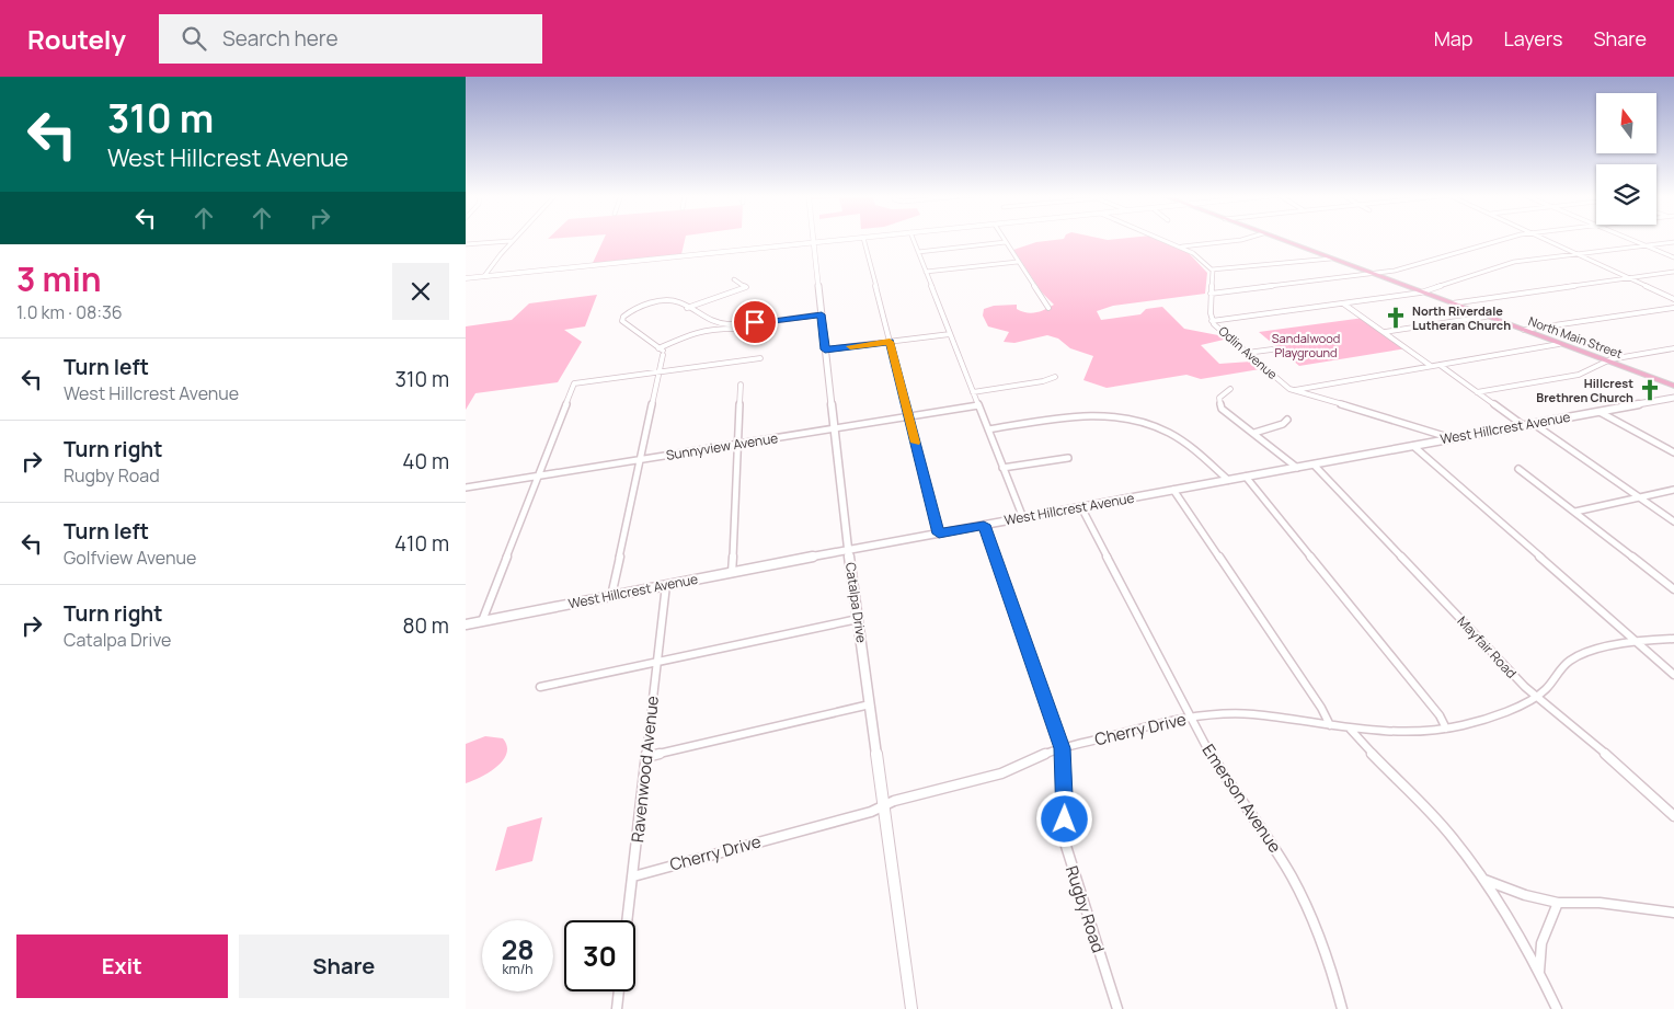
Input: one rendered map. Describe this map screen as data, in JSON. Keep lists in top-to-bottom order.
{
  "streets": {
    "main road": ["North Main Street"],
    "street": [
      "Odlin Avenue",
      "West Hillcrest Avenue",
      "Sunnyview Avenue",
      "Catalpa Drive",
      "Mayfair Road",
      "Cherry Drive",
      "Ravenwood Avenue",
      "Emerson Avenue",
      "Rugby Road"
    ]
  },
  "crossings": [
    ["Odlin Avenue", "West Hillcrest Avenue"],
    ["West Hillcrest Avenue", "Catalpa Drive"],
    ["West Hillcrest Avenue", "Mayfair Road"],
    ["West Hillcrest Avenue", "Ravenwood Avenue"],
    ["West Hillcrest Avenue", "Emerson Avenue"],
    ["West Hillcrest Avenue", "Rugby Road"],
    ["Sunnyview Avenue", "Catalpa Drive"],
    ["Catalpa Drive", "Cherry Drive"],
    ["Mayfair Road", "Cherry Drive"],
    ["Cherry Drive", "Ravenwood Avenue"],
    ["Cherry Drive", "Emerson Avenue"],
    ["Cherry Drive", "Rugby Road"]
  ],
  "parks": ["Sandalwood Playground"],
  "places": {
    "church": ["North Riverdale Lutheran Church", "Hillcrest Brethren Church"]
  },
  "north": "top",
  "page": {
    "header": "Routely",
    "search": "Search here",
    "nav": ["Map", "Layers", "Share"],
    "turn": ["310 m", "West Hillcrest Avenue"],
    "heading": ["3 min", "1.0 km · 08:36"],
    "list": [
      {
        "name": "Turn left",
        "note": "West Hillcrest Avenue",
        "value": "310 m"
      },
      {
        "name": "Turn right",
        "note": "Rugby Road",
        "value": "40 m"
      },
      {
        "name": "Turn left",
        "note": "Golfview Avenue",
        "value": "410 m"
      },
      {
        "name": "Turn right",
        "note": "Catalpa Drive",
        "value": "80 m"
      }
    ],
    "speed": "28 km/h",
    "limit": "30",
    "buttons": ["Exit", "Share"]
  }
}
